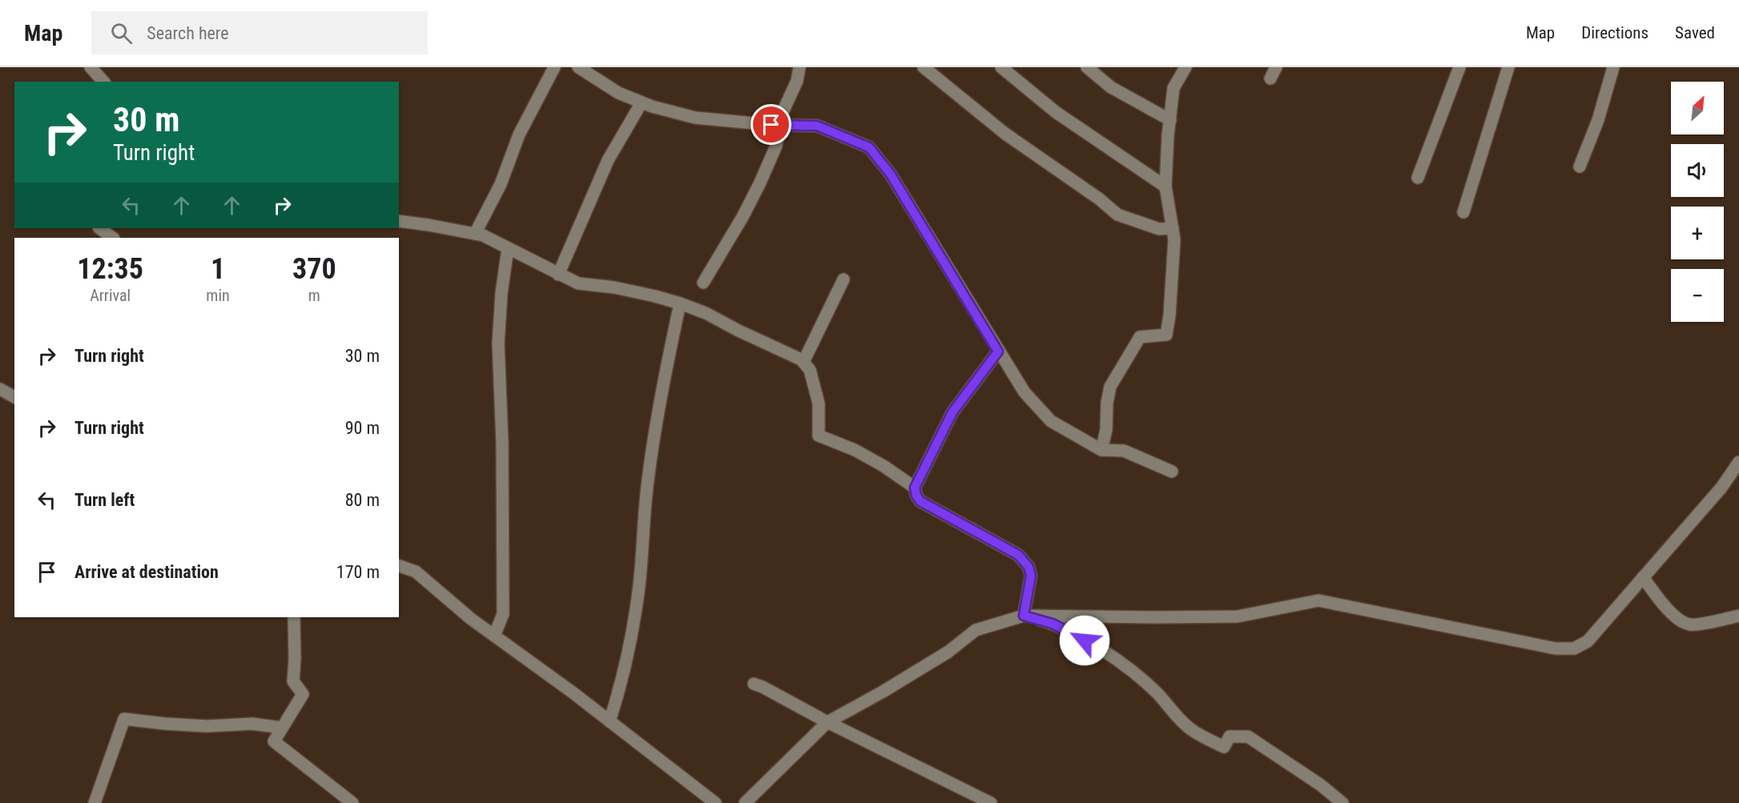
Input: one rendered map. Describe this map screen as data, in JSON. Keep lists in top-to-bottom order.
{
  "north": "top right",
  "page": {
    "header": "Map",
    "search": "Search here",
    "nav": ["Map", "Directions", "Saved"],
    "map_buttons": ["+", "−"],
    "turn": ["30 m", "Turn right"],
    "eta": [
      "12:35",
      "Arrival",
      "1",
      "min",
      "370",
      "m"
    ],
    "list": [
      {
        "name": "Turn right",
        "value": "30 m"
      },
      {
        "name": "Turn right",
        "value": "90 m"
      },
      {
        "name": "Turn left",
        "value": "80 m"
      },
      {
        "name": "Arrive at destination",
        "value": "170 m"
      }
    ]
  }
}
